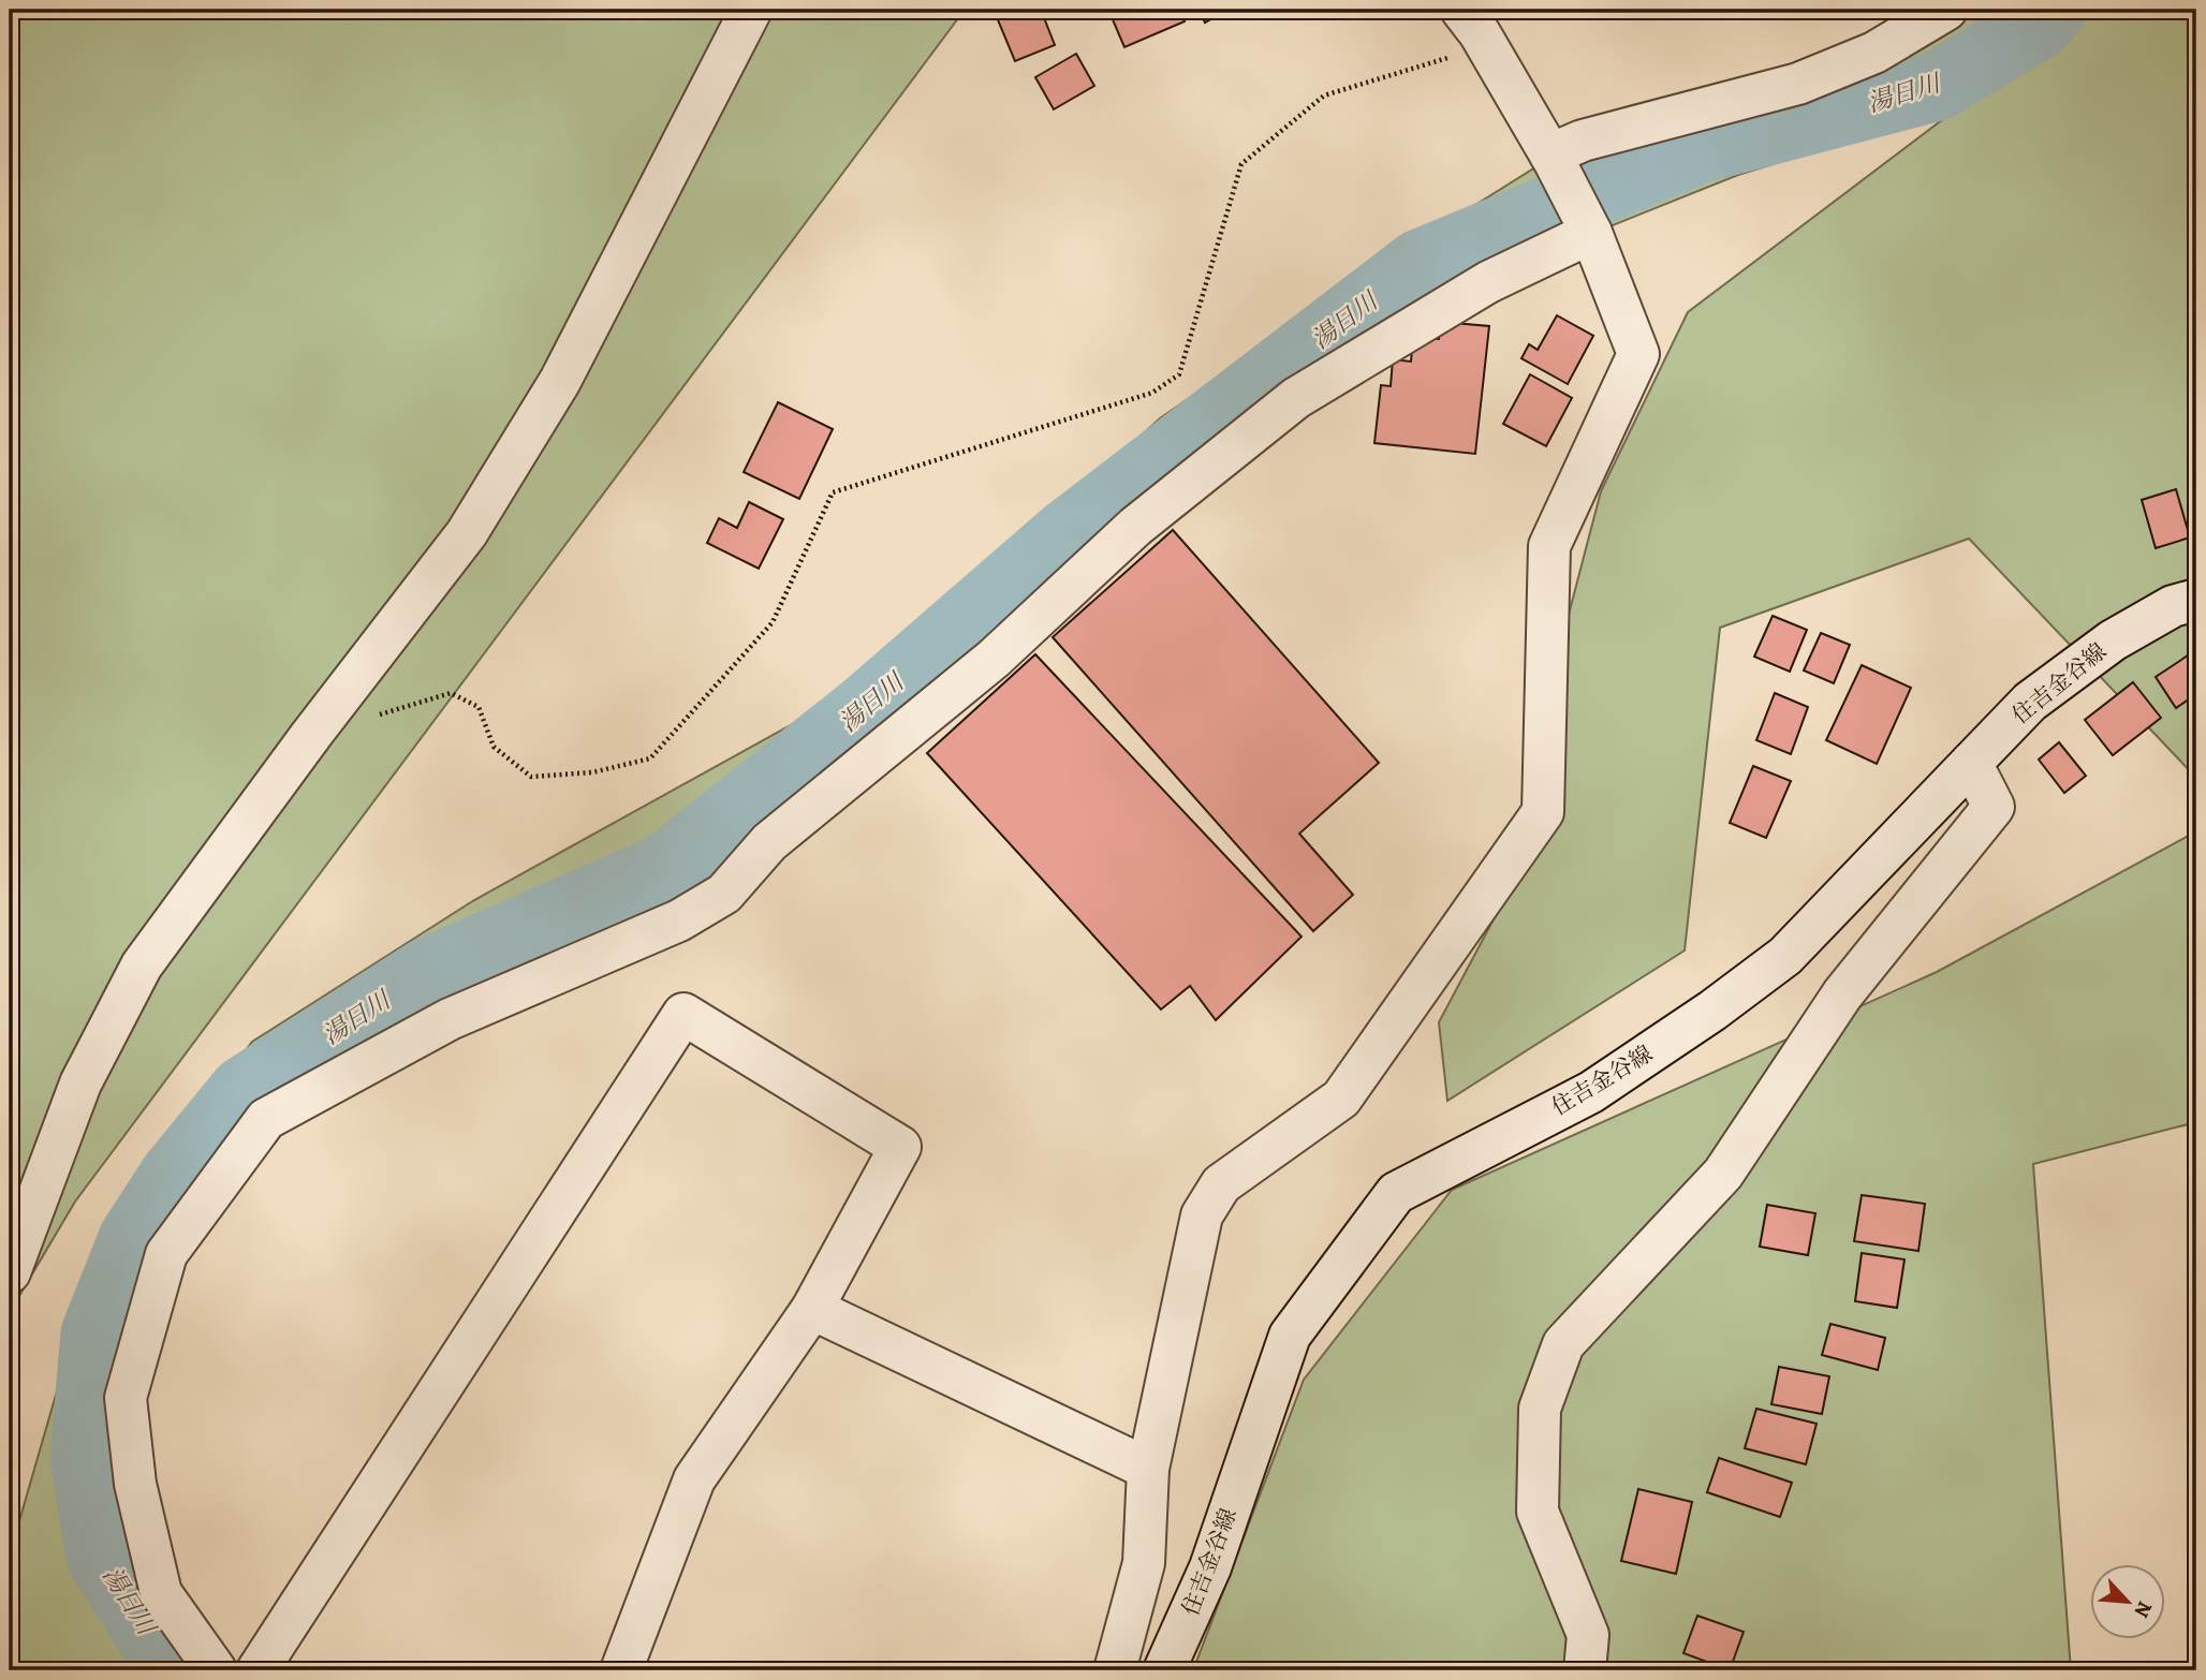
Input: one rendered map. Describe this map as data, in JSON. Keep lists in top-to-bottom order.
{
  "streets": {
    "street": ["住吉金谷線"]
  },
  "water": ["湯日川"],
  "north": "bottom right"
}
